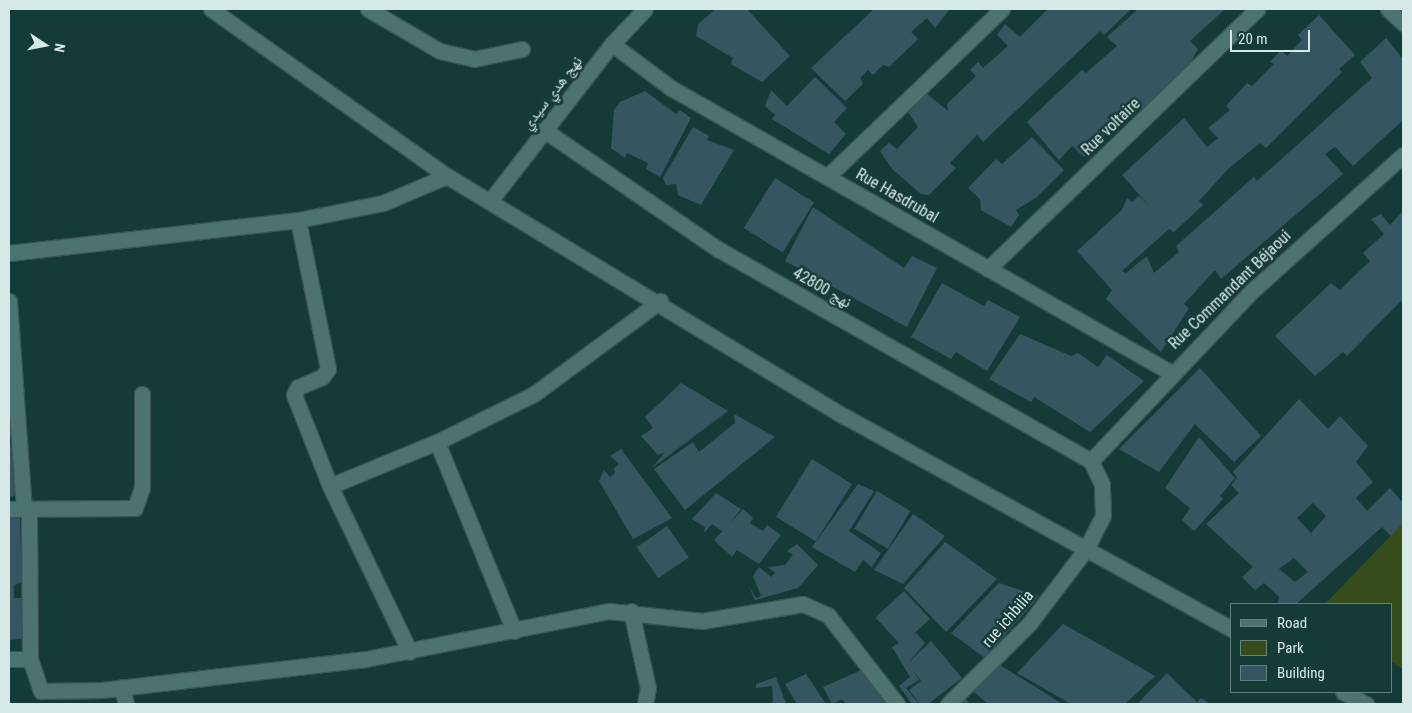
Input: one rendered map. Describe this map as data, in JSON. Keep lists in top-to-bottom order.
{
  "streets": {
    "street": [
      "نهج هدي سيدي",
      "Rue voltaire",
      "Rue Hasdrubal",
      "نهج 42800",
      "Rue Commandant Béjaoui",
      "rue ichbilia"
    ]
  },
  "crossings": [
    ["نهج هدي سيدي", "Rue Hasdrubal"],
    ["نهج هدي سيدي", "نهج 42800"],
    ["Rue voltaire", "Rue Hasdrubal"],
    ["Rue Hasdrubal", "Rue Commandant Béjaoui"],
    ["نهج 42800", "Rue Commandant Béjaoui"],
    ["نهج 42800", "rue ichbilia"],
    ["Rue Commandant Béjaoui", "rue ichbilia"]
  ],
  "legend": ["Road", "Park", "Building"],
  "scale_bar": "20 m",
  "north": "right"
}
